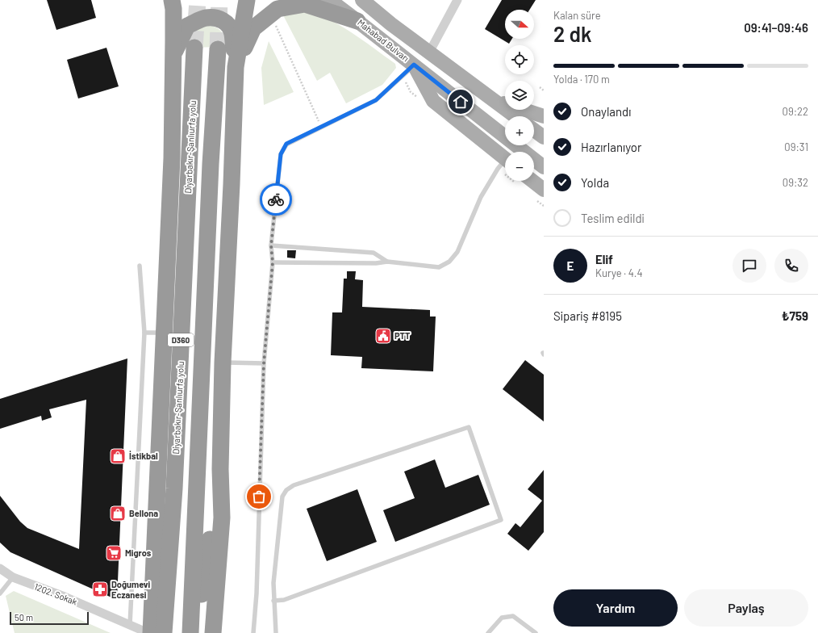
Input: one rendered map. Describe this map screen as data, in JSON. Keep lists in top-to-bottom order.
{
  "streets": {
    "highway": ["Diyarbakır-Şanlıurfa yolu", "D360"],
    "main road": ["Mahabad Bulvarı"],
    "street": ["1202. Sokak"]
  },
  "places": {
    "public building": ["PTT"],
    "shop": ["İstikbal", "Bellona"],
    "supermarket": ["Migros"],
    "pharmacy": ["Doğumevi Eczanesi"]
  },
  "scale_bar": "50 m",
  "north": "right",
  "page": {
    "heading": ["2 dk", "Kalan süre", "09:41–09:46"],
    "panel": [
      "Elif",
      "Kurye · 4.4",
      "Sipariş #8195",
      "₺759"
    ],
    "map_buttons": ["+", "−"],
    "bar": "Yolda · 170 m",
    "list": [
      ["Onaylandı", "09:22"],
      ["Hazırlanıyor", "09:31"],
      ["Yolda", "09:32"],
      "Teslim edildi"
    ],
    "round": "E",
    "buttons": ["Yardım", "Paylaş"],
    "scale": "50 m"
  }
}
